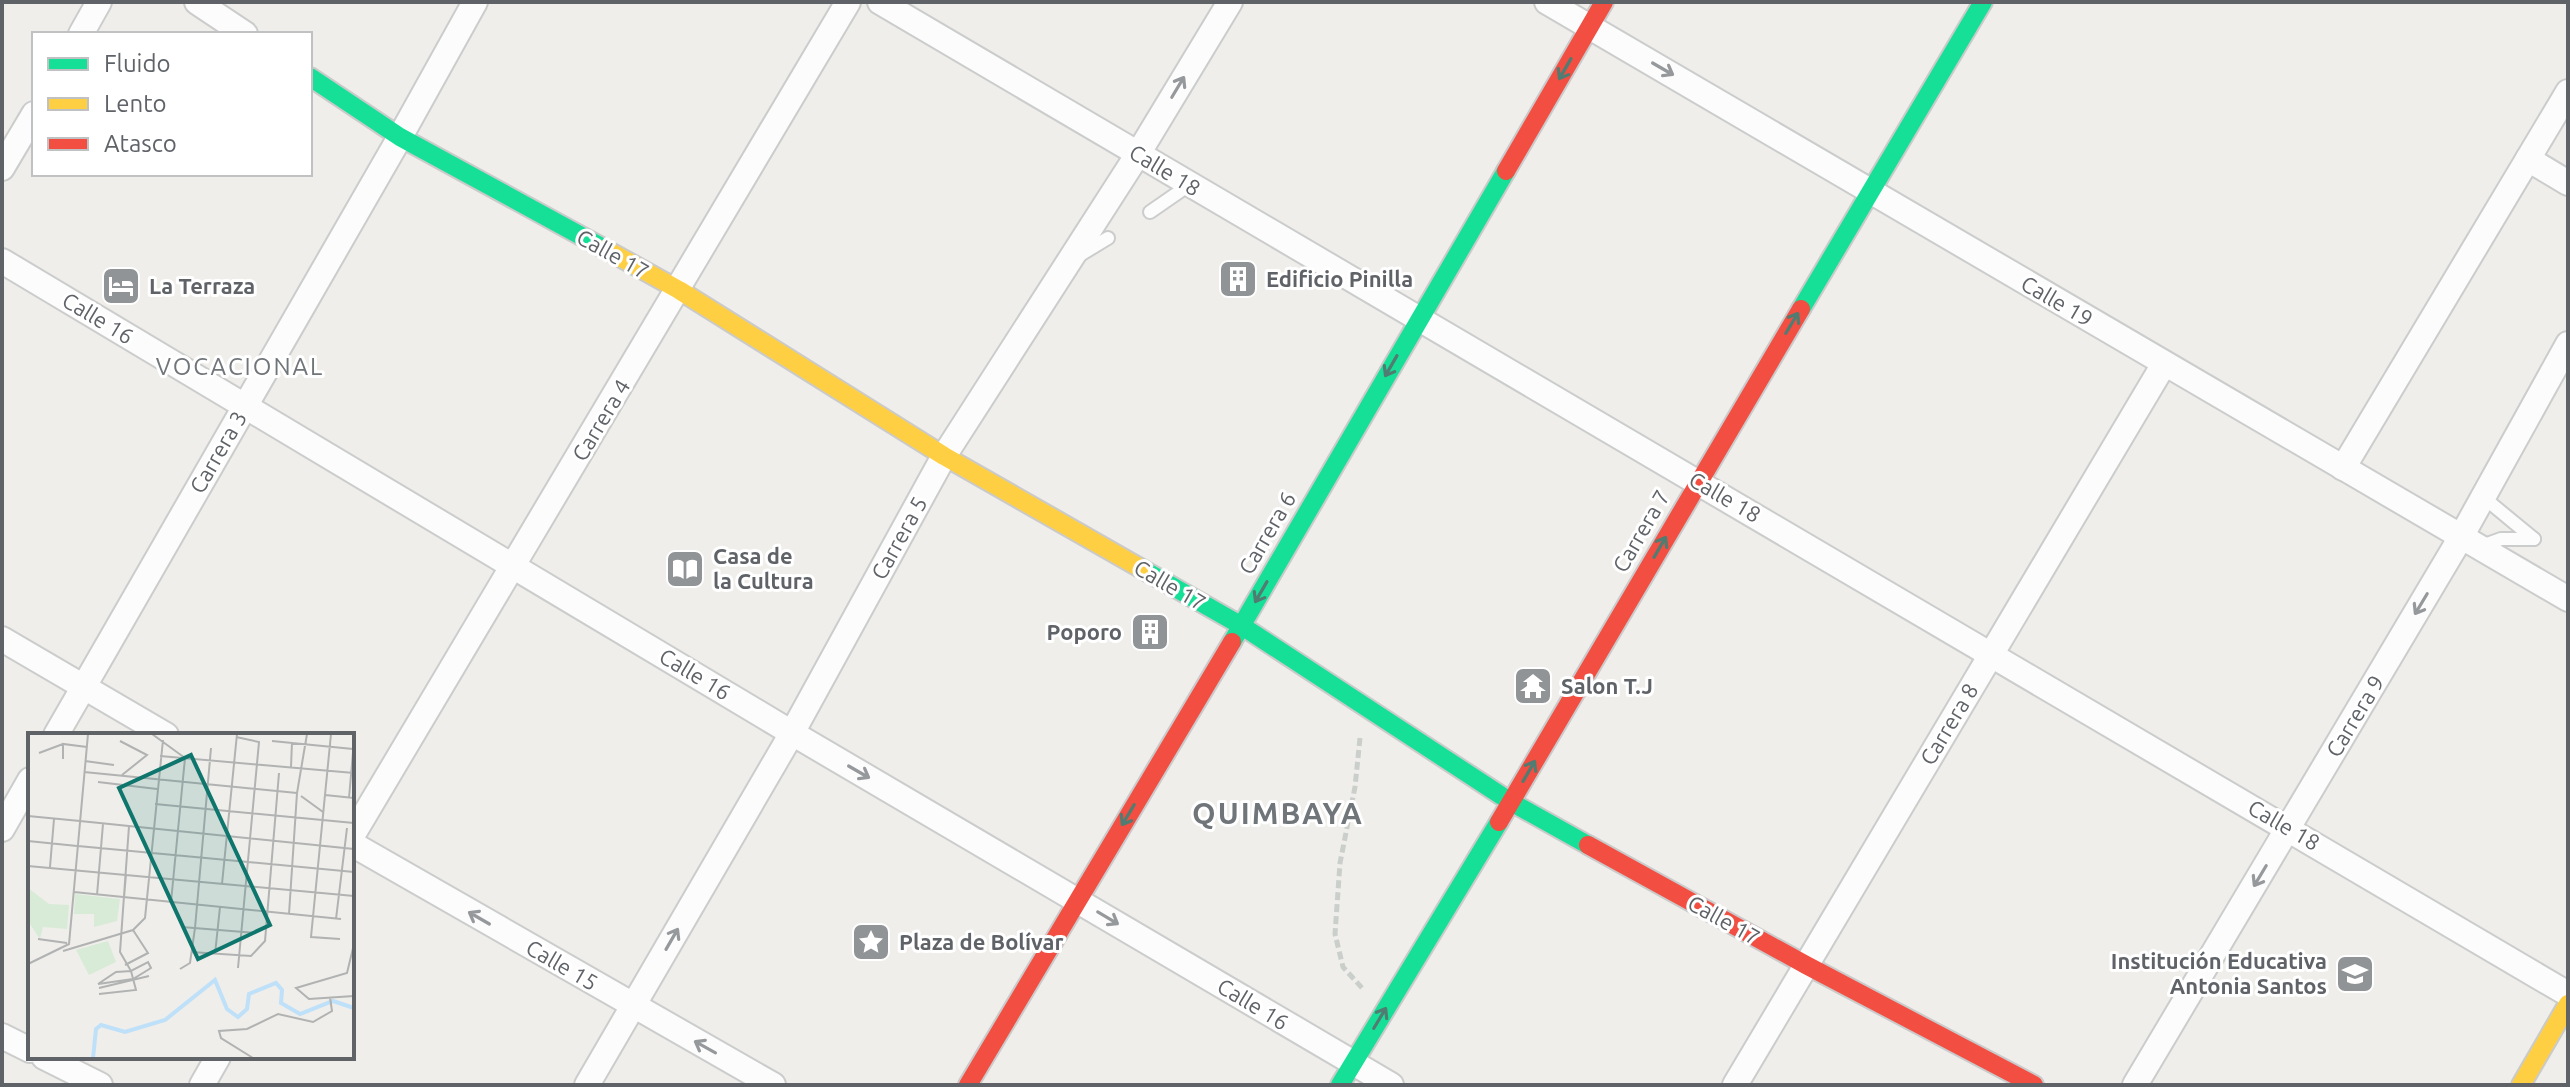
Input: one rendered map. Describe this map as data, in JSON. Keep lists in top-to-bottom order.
{
  "streets": {
    "main road": ["Calle 17", "Carrera 7", "Carrera 6"],
    "street": [
      "Calle 18",
      "Calle 19",
      "Calle 16",
      "Carrera 4",
      "Carrera 3",
      "Carrera 5",
      "Carrera 9",
      "Carrera 8",
      "Calle 15"
    ]
  },
  "crossings": [
    ["Calle 18", "Carrera 7"],
    ["Calle 18", "Carrera 6"],
    ["Calle 18", "Carrera 5"],
    ["Calle 18", "Carrera 9"],
    ["Calle 18", "Carrera 8"],
    ["Calle 17", "Carrera 4"],
    ["Calle 17", "Carrera 3"],
    ["Calle 17", "Carrera 7"],
    ["Calle 17", "Carrera 6"],
    ["Calle 17", "Carrera 5"],
    ["Calle 17", "Carrera 8"],
    ["Calle 19", "Carrera 7"],
    ["Calle 19", "Carrera 6"],
    ["Calle 19", "Carrera 9"],
    ["Calle 19", "Carrera 8"],
    ["Calle 16", "Carrera 4"],
    ["Calle 16", "Carrera 3"],
    ["Calle 16", "Carrera 7"],
    ["Calle 16", "Carrera 6"],
    ["Calle 16", "Carrera 5"],
    ["Carrera 5", "Calle 15"]
  ],
  "one_way": [
    "Calle 16",
    "Carrera 7",
    "Carrera 6",
    "Carrera 5",
    "Carrera 9",
    "Calle 15"
  ],
  "districts": ["VOCACIONAL", "QUIMBAYA"],
  "places": {
    "building": ["Edificio Pinilla", "Poporo"],
    "hotel": ["La Terraza"],
    "library": ["Casa de la Cultura"],
    "temple": ["Salon T.J"],
    "place": ["Plaza de Bolívar"],
    "school or university": ["Institución Educativa Antonia Santos"]
  },
  "legend": ["Fluido", "Lento", "Atasco"]
}
